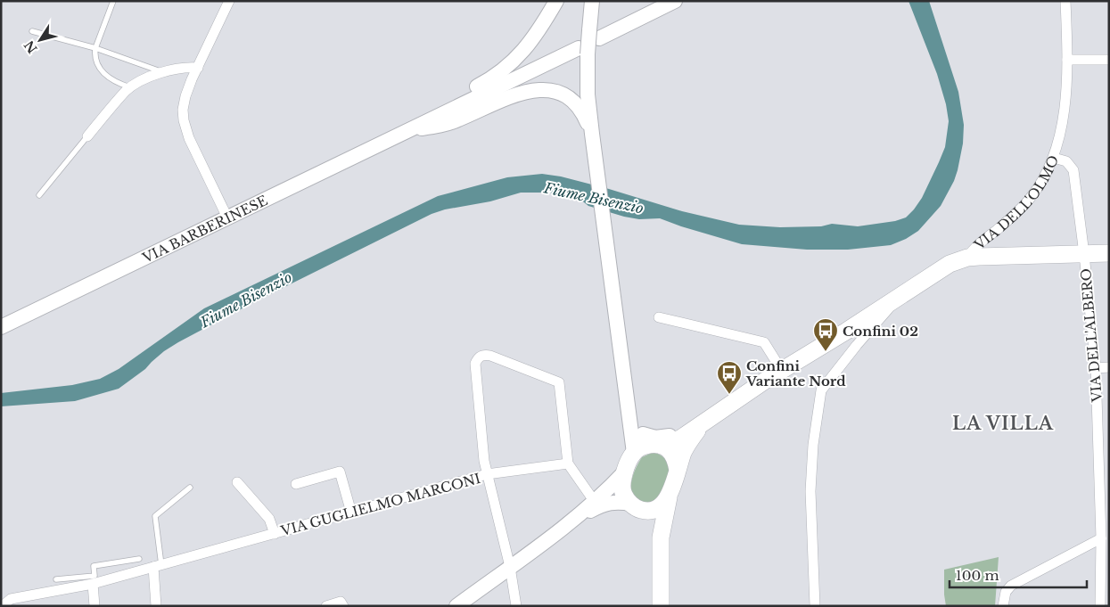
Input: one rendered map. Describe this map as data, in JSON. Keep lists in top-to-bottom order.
{
  "streets": {
    "main road": ["VIA DELL'OLMO", "VIA BARBERINESE"],
    "street": ["VIA DELL'ALBERO", "VIA GUGLIELMO MARCONI"]
  },
  "crossings": [
    ["VIA DELL'OLMO", "VIA DELL'ALBERO"]
  ],
  "districts": ["LA VILLA"],
  "water": ["Fiume Bisenzio"],
  "places": {
    "bus stop": ["Confini 02", "Confini Variante Nord"]
  },
  "scale_bar": "100 m",
  "north": "bottom left"
}
